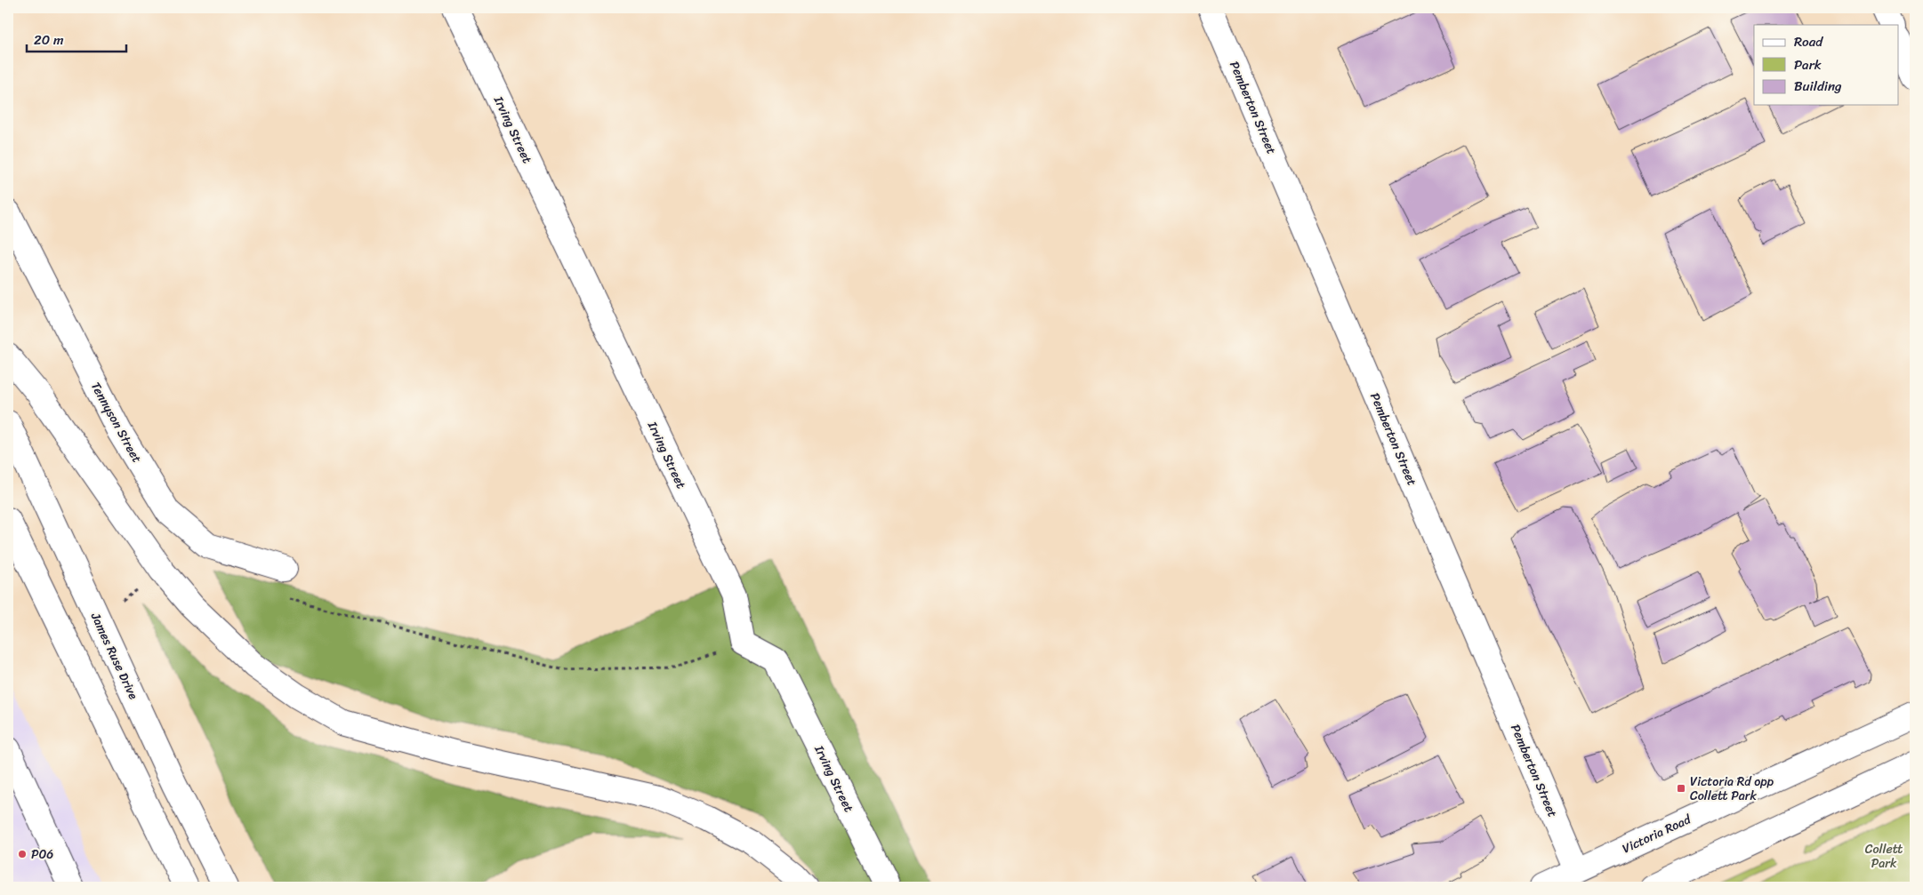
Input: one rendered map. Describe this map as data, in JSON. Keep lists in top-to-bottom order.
{
  "streets": {
    "main road": [
      "Pemberton Street",
      "Irving Street",
      "Tennyson Street",
      "James Ruse Drive",
      "Victoria Road"
    ]
  },
  "crossings": [
    ["Pemberton Street", "Victoria Road"]
  ],
  "parks": ["Collett Park"],
  "places": {
    "transit": ["Victoria Rd opp Collett Park"],
    "other": ["P06"]
  },
  "legend": ["Road", "Park", "Building"],
  "scale_bar": "20 m"
}
